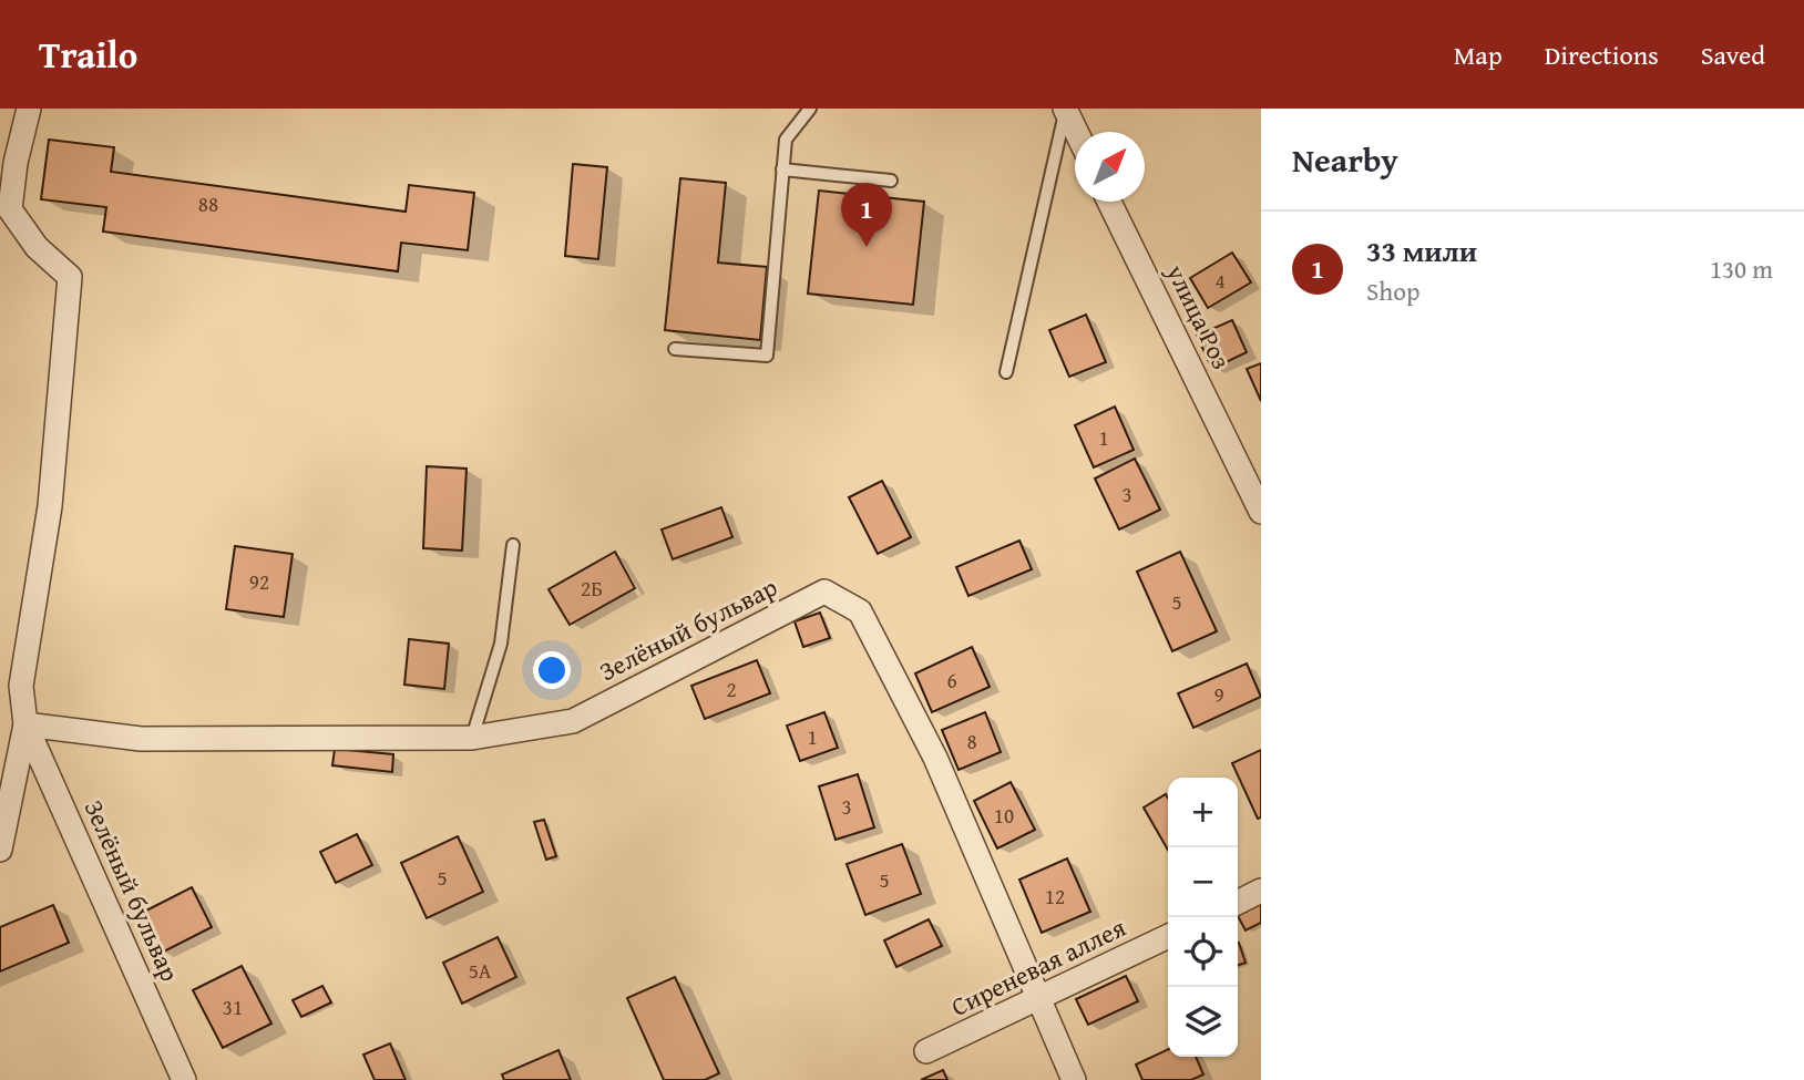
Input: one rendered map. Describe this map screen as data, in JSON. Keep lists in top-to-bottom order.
{
  "streets": {
    "street": ["улица Роз", "Зелёный бульвар", "Сиреневая аллея"]
  },
  "crossings": [
    ["Зелёный бульвар", "Сиреневая аллея"]
  ],
  "house_numbers": [
    "88",
    "4",
    "1",
    "3",
    "92",
    "2Б",
    "5",
    "6",
    "2",
    "9",
    "1",
    "8",
    "3",
    "10",
    "5",
    "5",
    "12",
    "5А",
    "31"
  ],
  "north": "top right",
  "page": {
    "header": "Trailo",
    "nav": ["Map", "Directions", "Saved"],
    "heading": "Nearby",
    "pins": "1",
    "list": [
      {
        "mark": "1",
        "name": "33 мили",
        "note": "Shop",
        "value": "130 m"
      }
    ],
    "map_buttons": ["+", "−"]
  }
}
